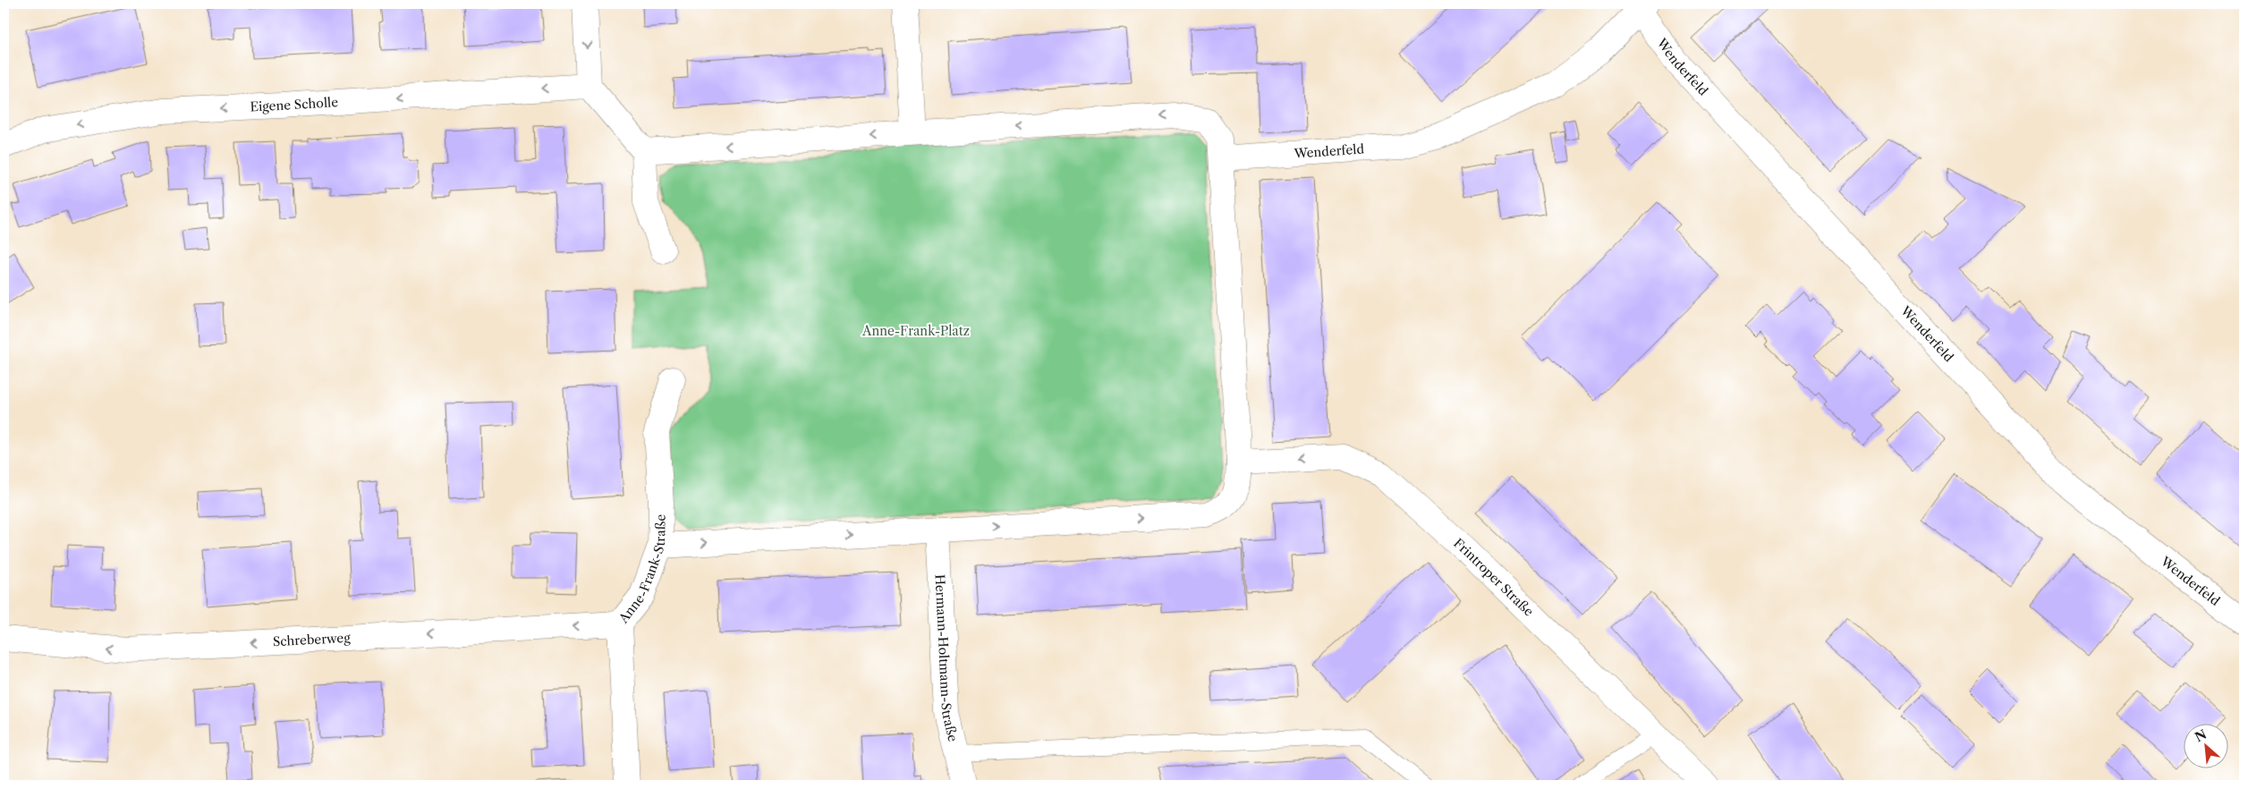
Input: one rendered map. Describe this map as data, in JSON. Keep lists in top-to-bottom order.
{
  "streets": {
    "street": [
      "Wenderfeld",
      "Eigene Scholle",
      "Anne-Frank-Straße",
      "Frintroper Straße",
      "Schreberweg",
      "Hermann-Holtmann-Straße"
    ]
  },
  "crossings": [
    ["Anne-Frank-Straße", "Schreberweg"]
  ],
  "one_way": ["Eigene Scholle", "Frintroper Straße", "Schreberweg"],
  "parks": ["Anne-Frank-Platz"],
  "north": "top left"
}
